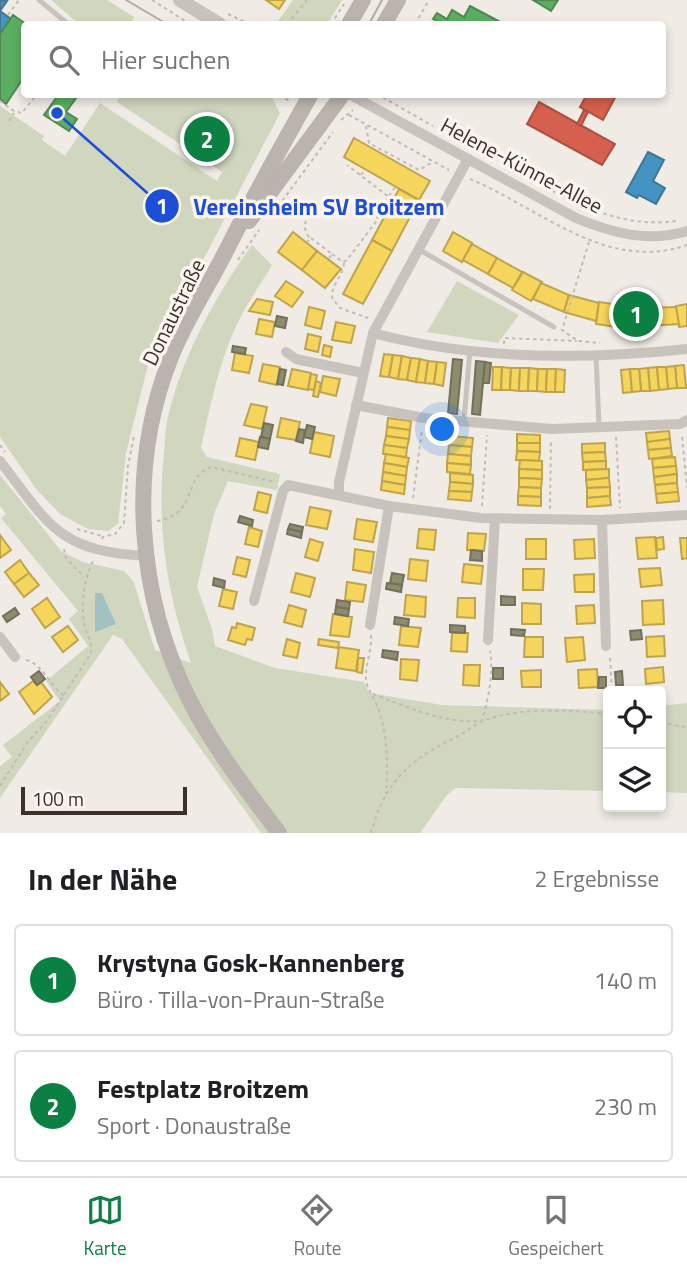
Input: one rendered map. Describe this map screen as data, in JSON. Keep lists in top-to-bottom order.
{
  "streets": {
    "main road": ["Donaustraße"],
    "street": ["Helene-Künne-Allee"]
  },
  "places": ["Vereinsheim SV Broitzem"],
  "scale_bar": "100 m",
  "page": {
    "search": "Hier suchen",
    "pins": ["2", "1"],
    "scale": "100 m",
    "heading": ["In der Nähe", "2 Ergebnisse"],
    "list": [
      {
        "mark": "1",
        "name": "Krystyna Gosk-Kannenberg",
        "note": "Büro · Tilla-von-Praun-Straße",
        "value": "140 m"
      },
      {
        "mark": "2",
        "name": "Festplatz Broitzem",
        "note": "Sport · Donaustraße",
        "value": "230 m"
      }
    ],
    "nav": ["Karte", "Route", "Gespeichert"]
  }
}
